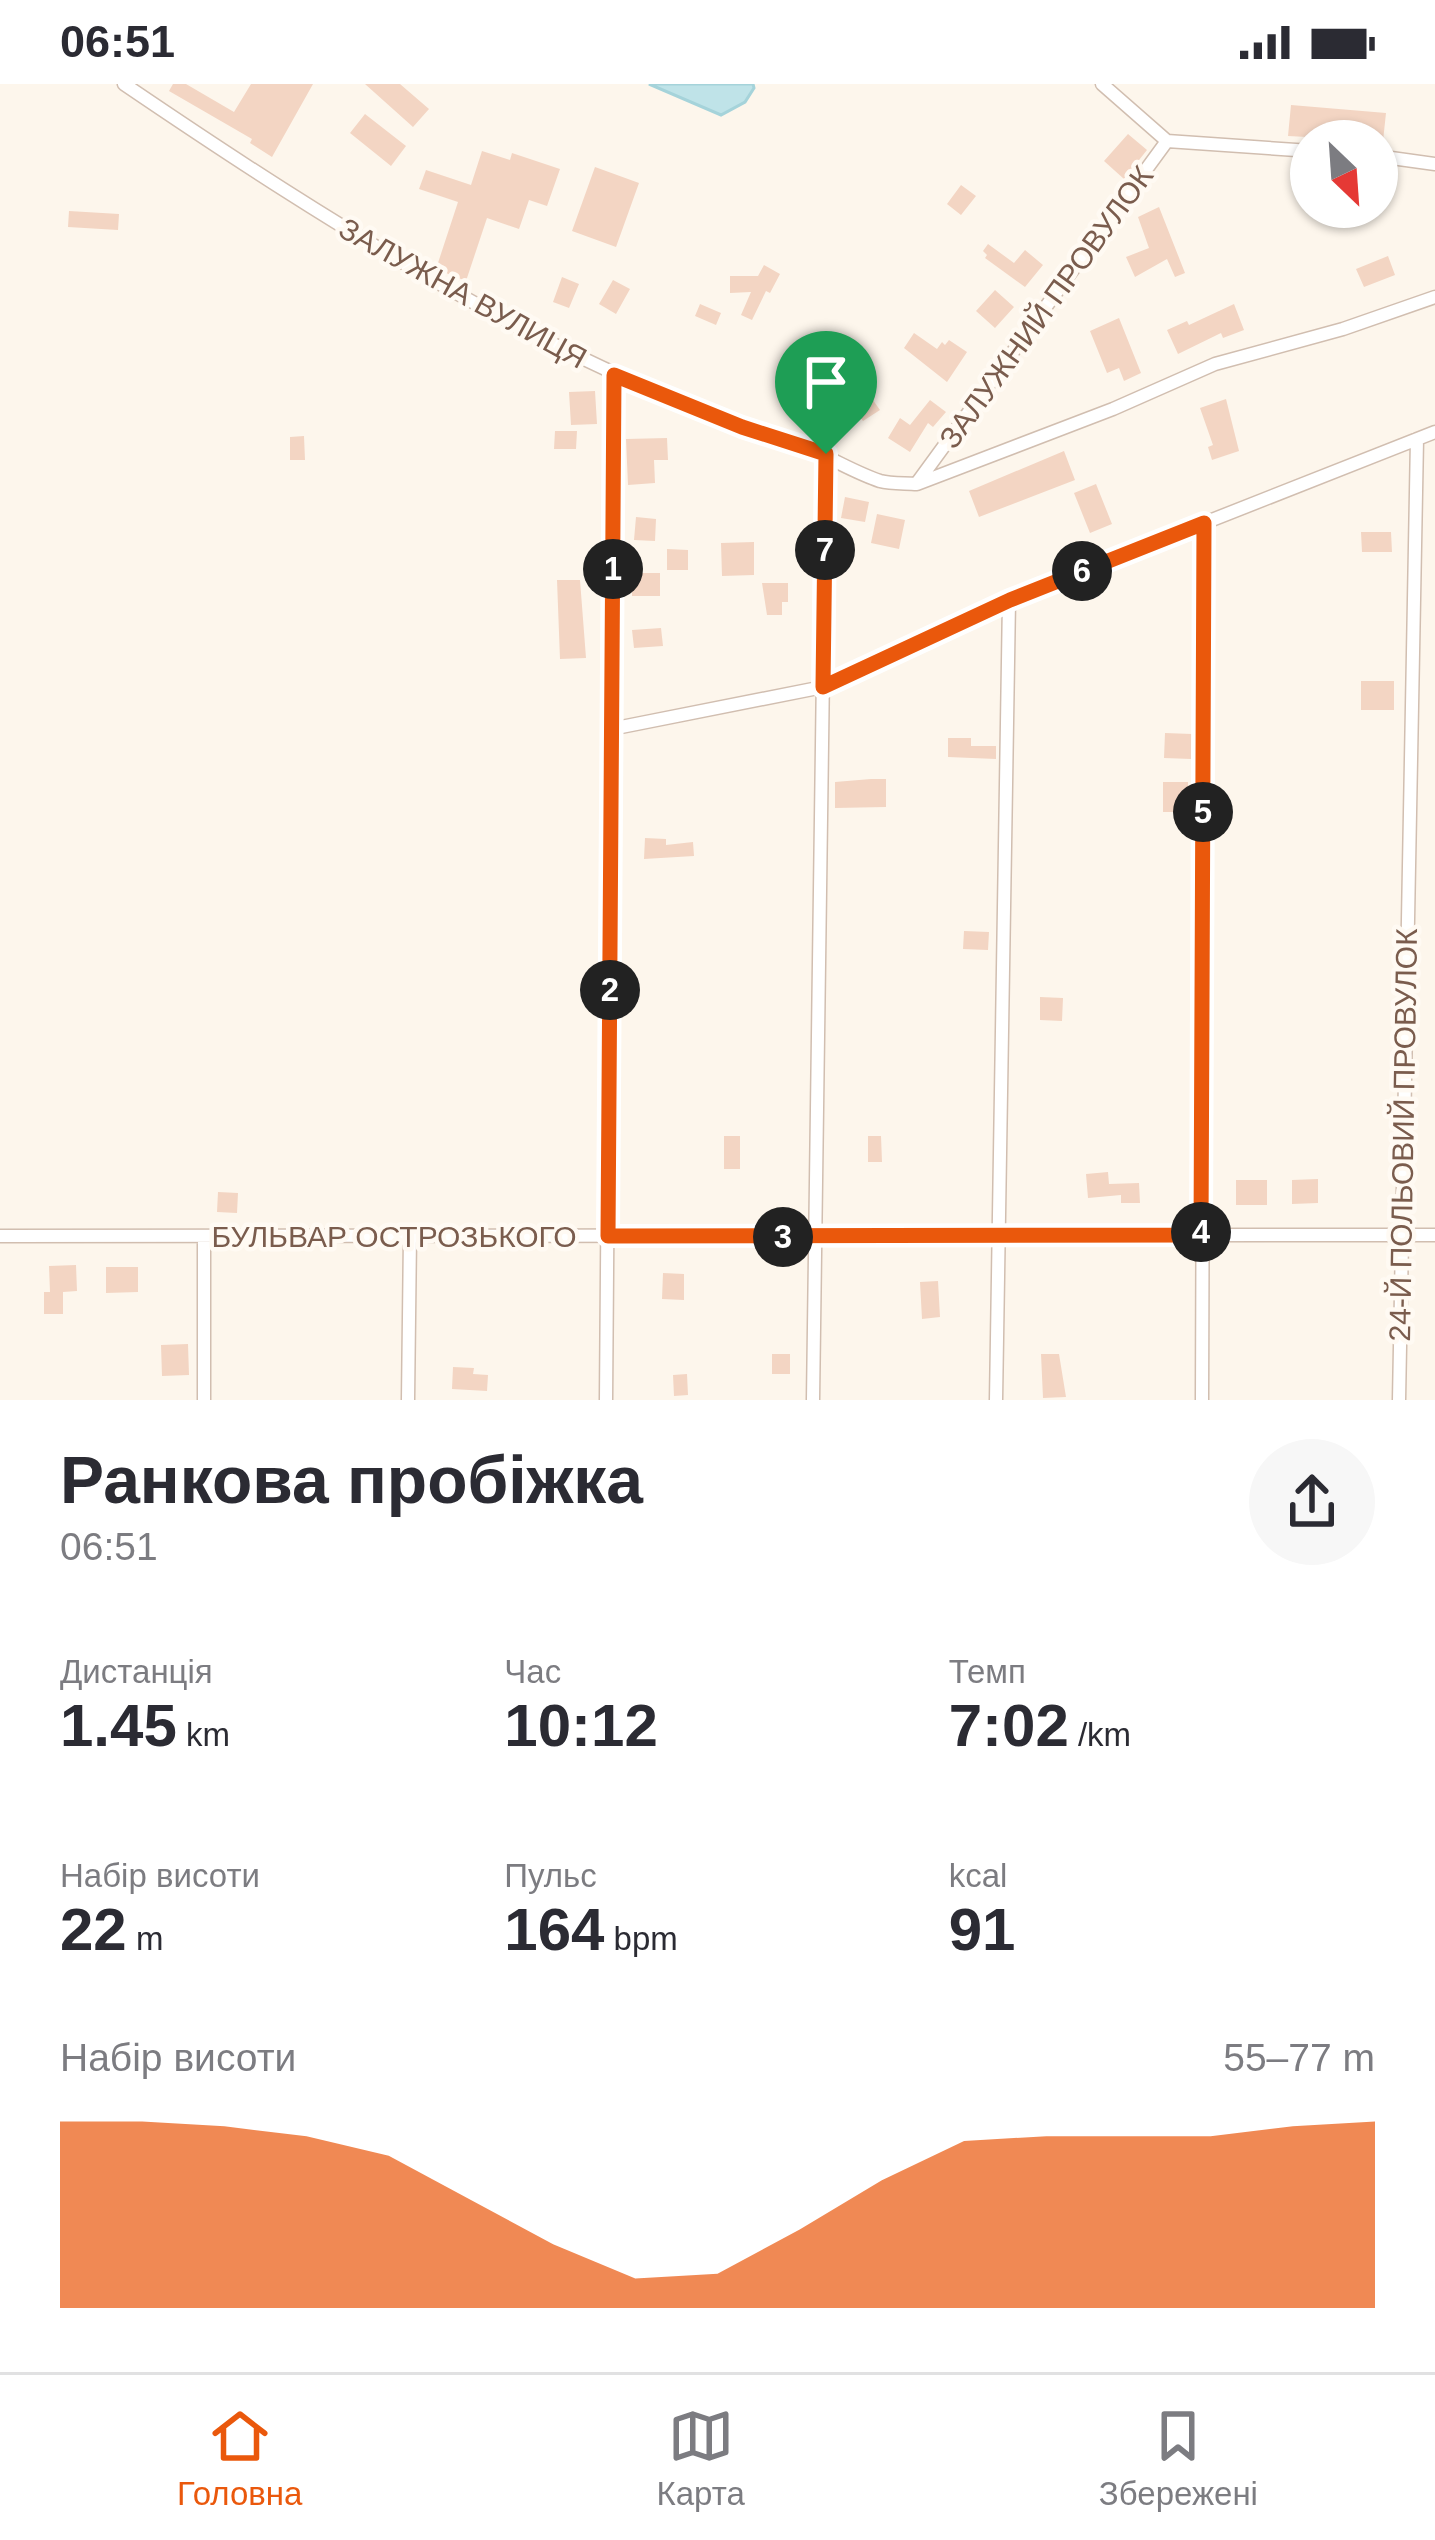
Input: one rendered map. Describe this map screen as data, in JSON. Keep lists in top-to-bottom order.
{
  "streets": {
    "street": [
      "ЗАЛУЖНА ВУЛИЦЯ",
      "ЗАЛУЖНИЙ ПРОВУЛОК",
      "24-Й ПОЛЬОВИЙ ПРОВУЛОК",
      "БУЛЬВАР ОСТРОЗЬКОГО"
    ]
  },
  "crossings": [
    ["ЗАЛУЖНА ВУЛИЦЯ", "ЗАЛУЖНИЙ ПРОВУЛОК"],
    ["24-Й ПОЛЬОВИЙ ПРОВУЛОК", "БУЛЬВАР ОСТРОЗЬКОГО"]
  ],
  "north": "bottom right",
  "page": {
    "status": "06:51",
    "pins": [
      "7",
      "1",
      "6",
      "5",
      "2",
      "4",
      "3"
    ],
    "heading": ["Ранкова пробіжка", "06:51"],
    "stats": [
      ["Дистанція", "1.45 km"],
      ["Час", "10:12"],
      ["Темп", "7:02 /km"],
      ["Набір висоти", "22 m"],
      ["Пульс", "164 bpm"],
      ["kcal", "91"]
    ],
    "chart": ["Набір висоти", "55–77 m"],
    "tabs": ["Головна", "Карта", "Збережені"]
  }
}
